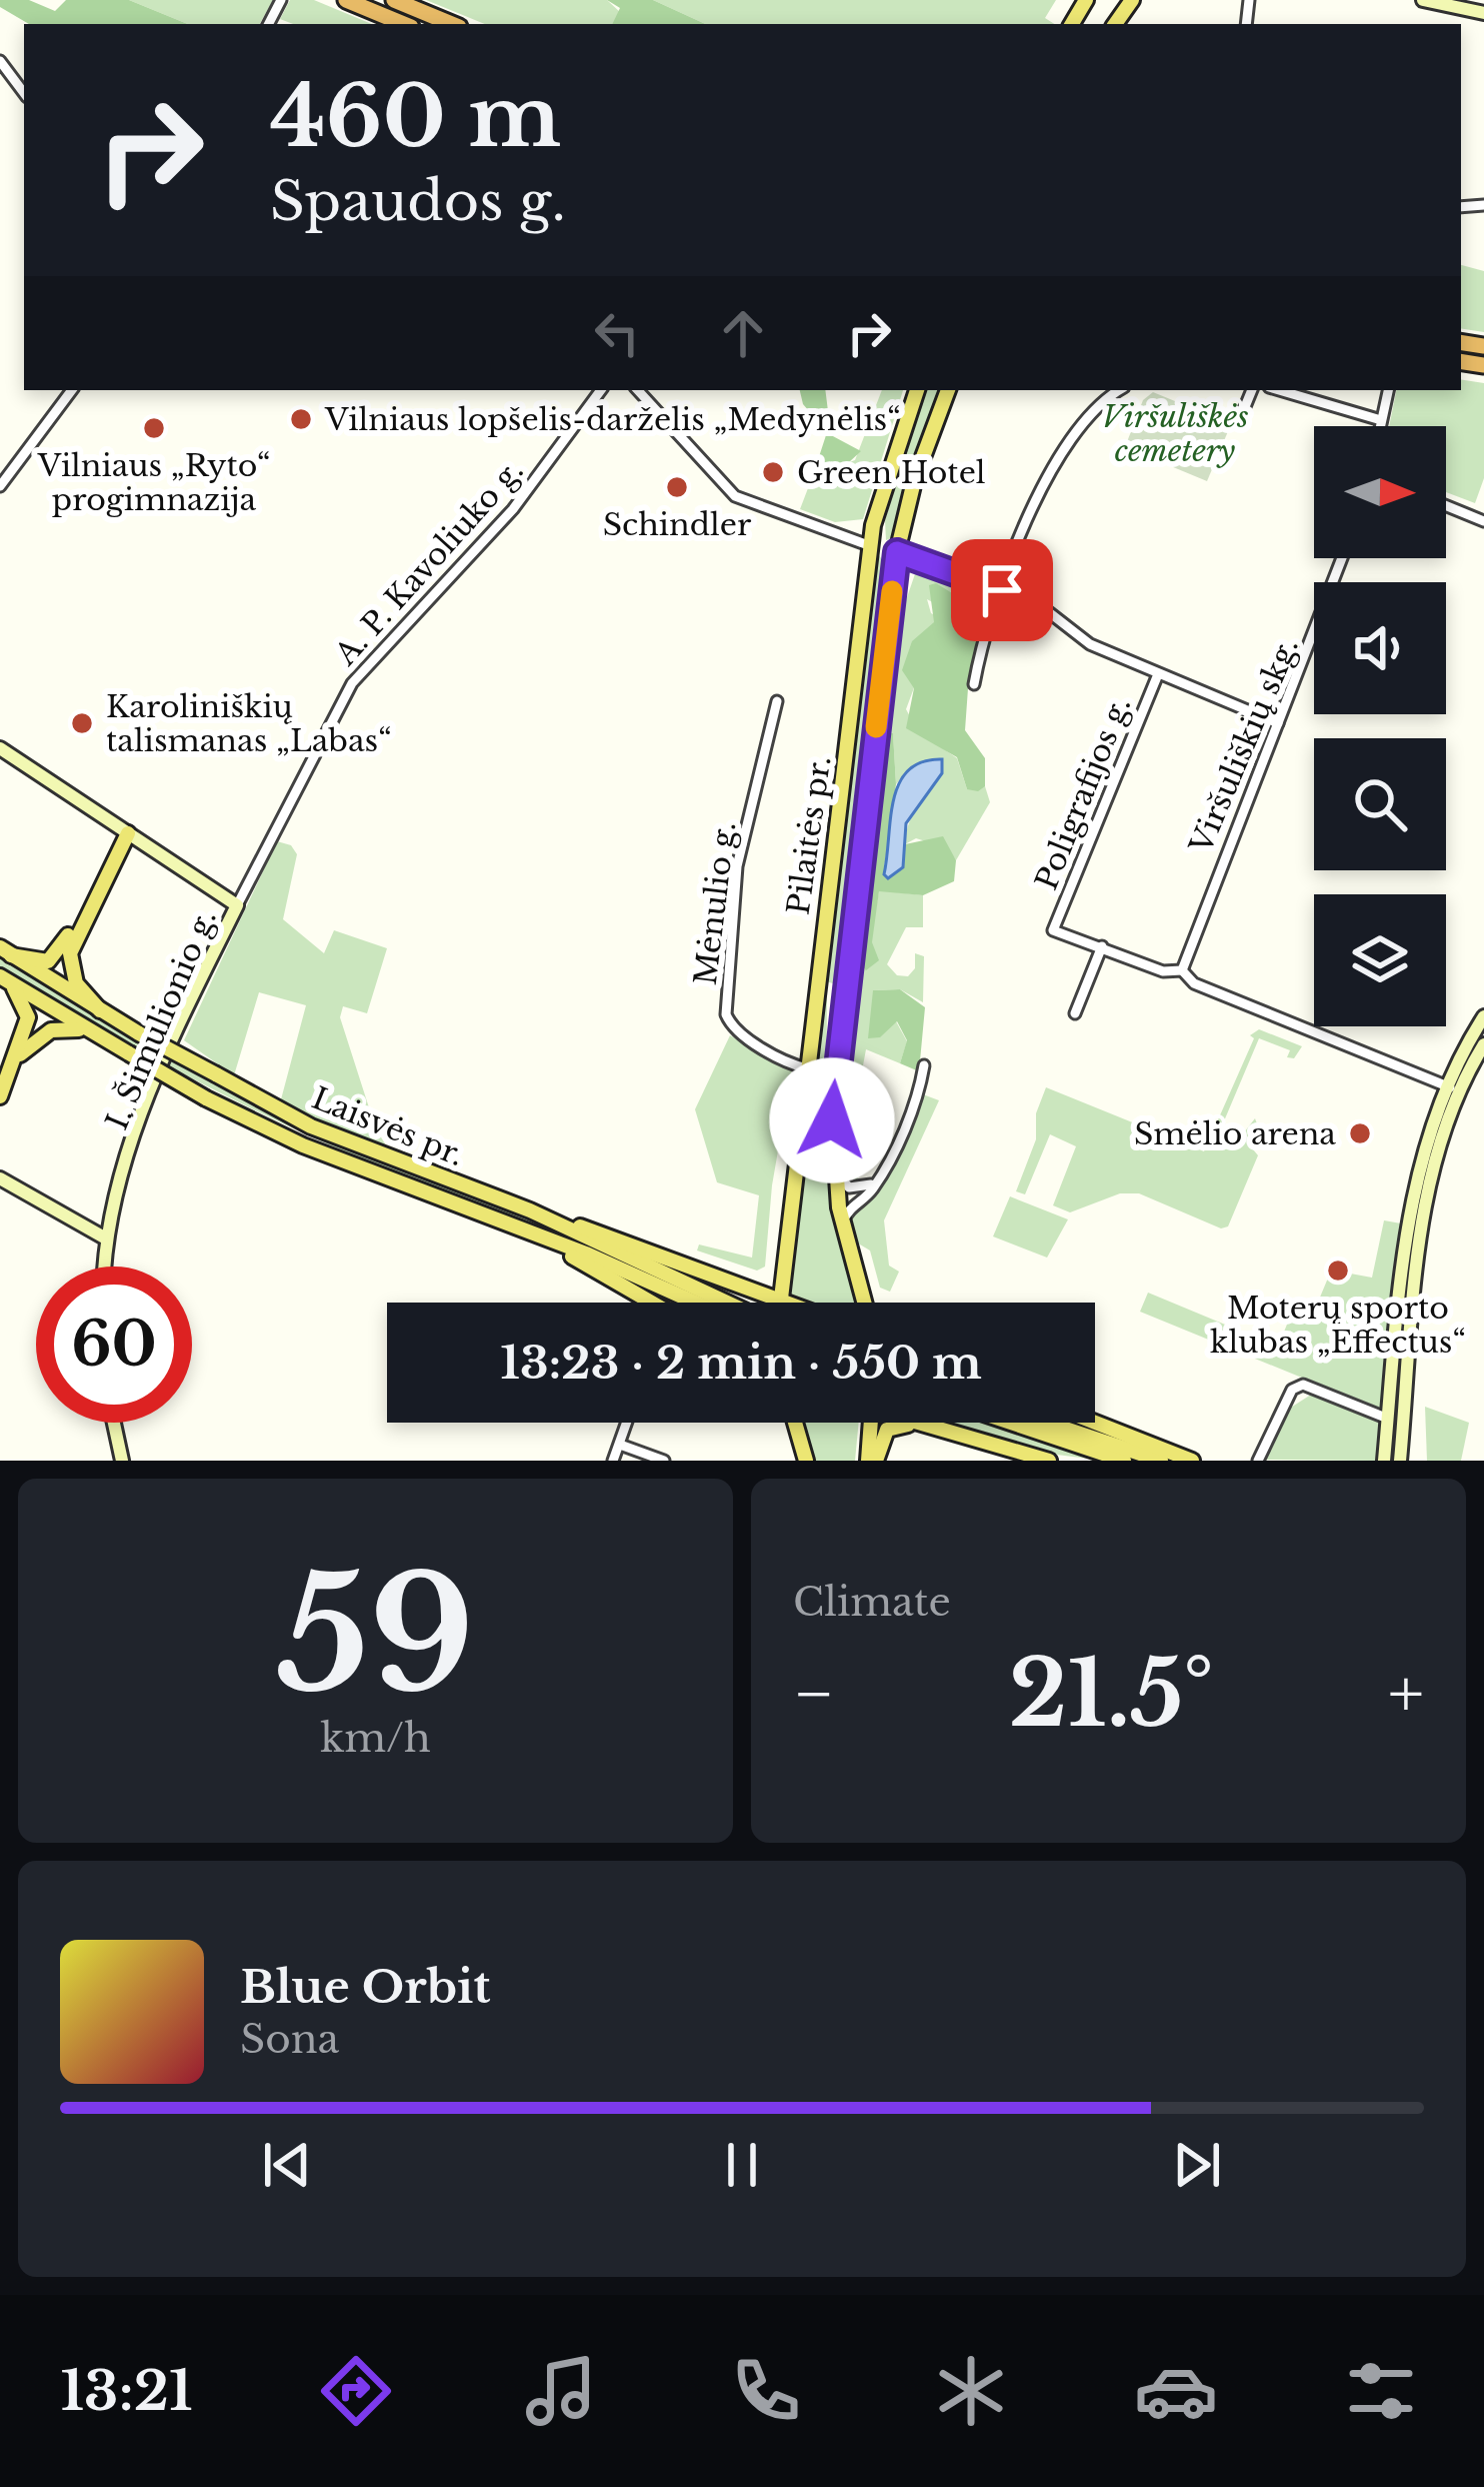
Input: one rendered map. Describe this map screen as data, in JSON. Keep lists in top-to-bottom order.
{
  "streets": {
    "main road": ["Pilaitės pr.", "I. Šimulionio g.", "Laisvės pr."],
    "street": [
      "A. P. Kavoliuko g.",
      "Viršuliškių skg.",
      "Poligrafijos g.",
      "Mėnulio g."
    ]
  },
  "crossings": [
    ["A. P. Kavoliuko g.", "I. Šimulionio g."],
    ["Pilaitės pr.", "Mėnulio g."]
  ],
  "parks": ["Viršuliškės cemetery"],
  "places": [
    "Vilniaus lopšelis-darželis „Medynėlis“",
    "Vilniaus „Ryto“ progimnazija",
    "Green Hotel",
    "Schindler",
    "Karoliniškių talismanas „Labas“",
    "Smėlio arena",
    "Moterų sporto klubas „Effectus“"
  ],
  "north": "right",
  "page": {
    "turn": ["460 m", "Spaudos g."],
    "limit": "60",
    "trip": "13:23 · 2 min · 550 m",
    "tile": [
      ["59", "km/h"],
      "Climate"
    ],
    "heat": ["−", "21.5°", "+"],
    "song": ["Blue Orbit", "Sona"],
    "tabs": "13:21"
  }
}
